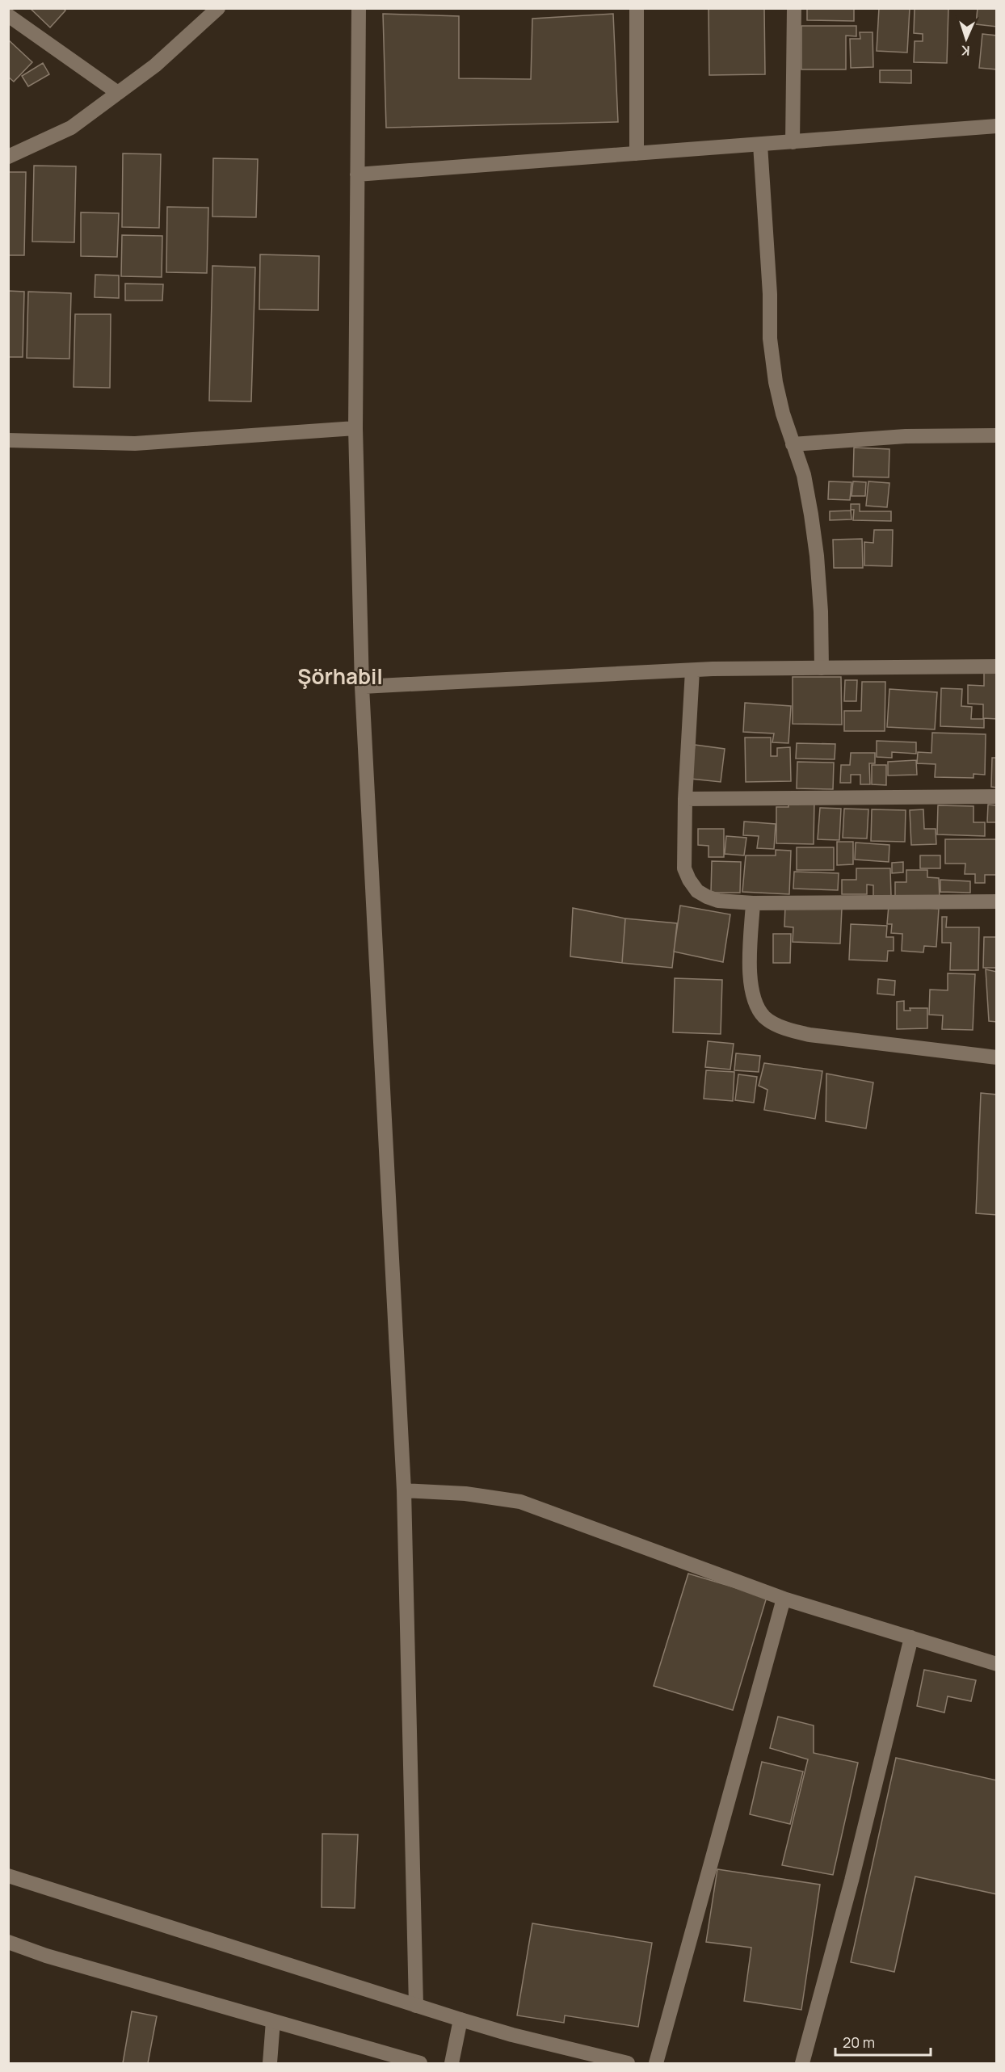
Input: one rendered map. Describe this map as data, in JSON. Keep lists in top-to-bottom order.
{
  "districts": ["Şörhabil"],
  "scale_bar": "20 m",
  "north": "bottom"
}
